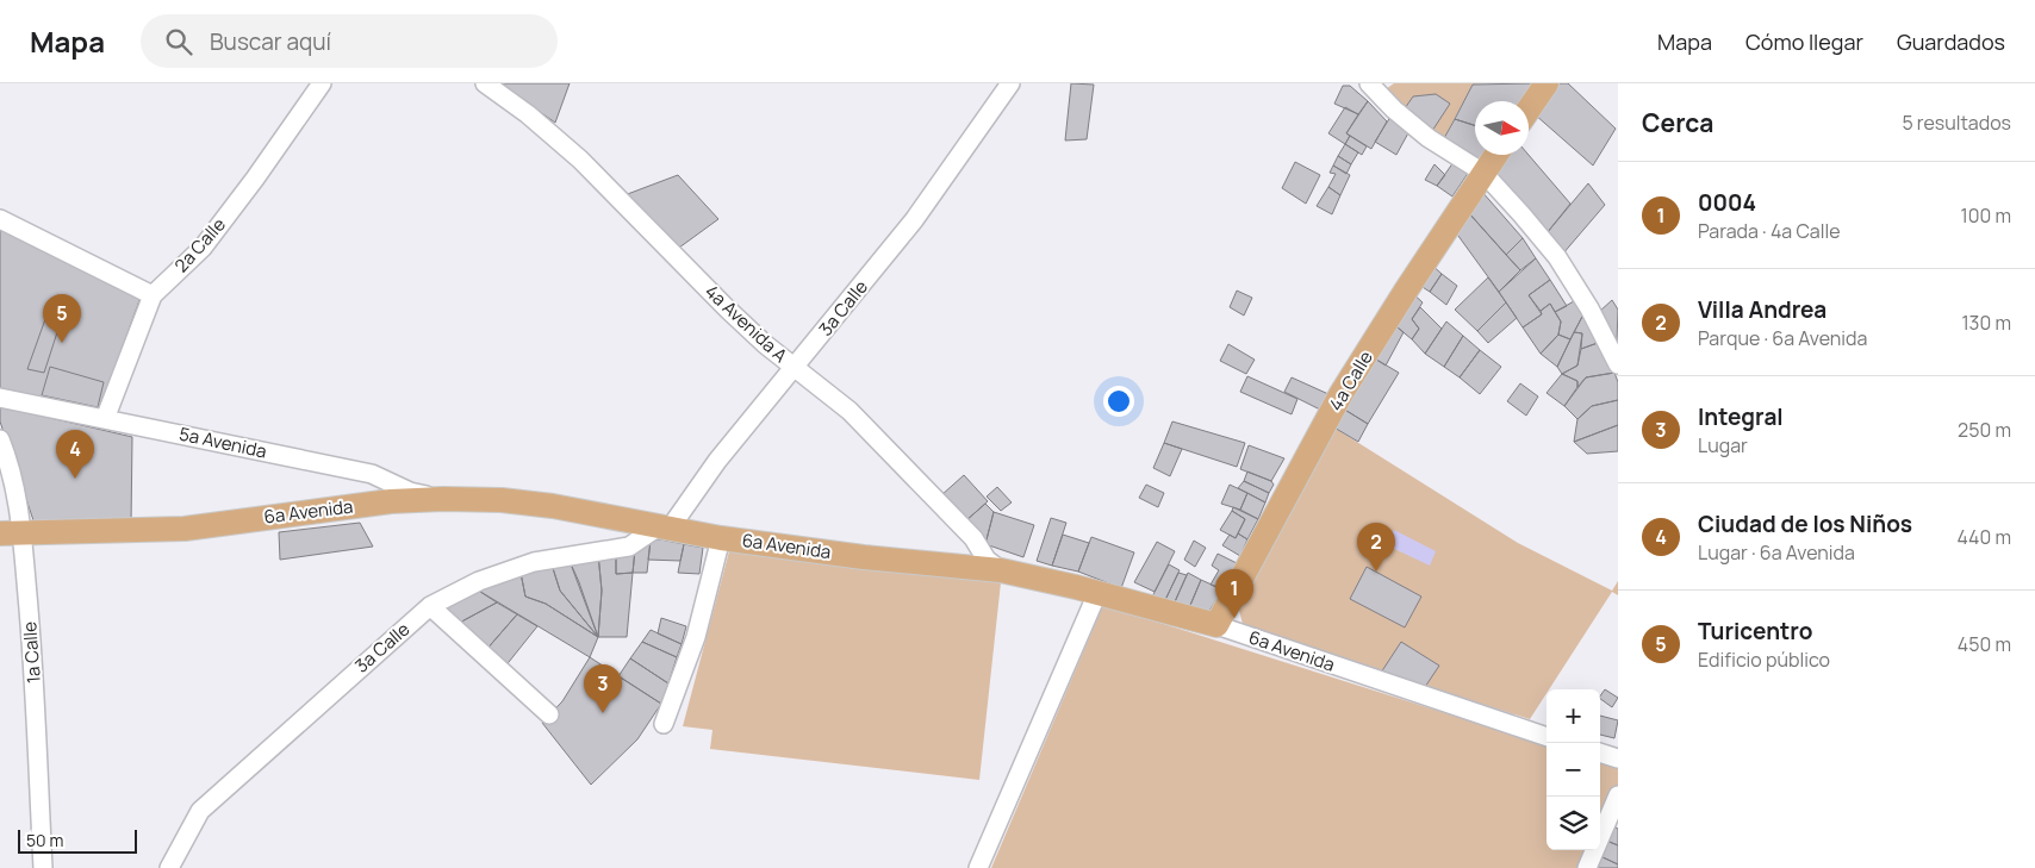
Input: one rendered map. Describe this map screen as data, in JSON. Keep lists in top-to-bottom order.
{
  "streets": {
    "main road": ["4a Calle", "6a Avenida"],
    "street": [
      "2a Calle",
      "3a Calle",
      "4a Avenida A",
      "5a Avenida",
      "1a Calle"
    ]
  },
  "crossings": [
    ["2a Calle", "5a Avenida"],
    ["3a Calle", "4a Avenida A"],
    ["3a Calle", "6a Avenida"],
    ["4a Avenida A", "6a Avenida"],
    ["4a Calle", "6a Avenida"],
    ["5a Avenida", "6a Avenida"],
    ["6a Avenida", "1a Calle"]
  ],
  "scale_bar": "50 m",
  "north": "right",
  "page": {
    "header": "Mapa",
    "search": "Buscar aquí",
    "nav": ["Mapa", "Cómo llegar", "Guardados"],
    "heading": ["Cerca", "5 resultados"],
    "list": [
      {
        "mark": "1",
        "name": "0004",
        "note": "Parada · 4a Calle",
        "value": "100 m"
      },
      {
        "mark": "2",
        "name": "Villa Andrea",
        "note": "Parque · 6a Avenida",
        "value": "130 m"
      },
      {
        "mark": "3",
        "name": "Integral",
        "note": "Lugar",
        "value": "250 m"
      },
      {
        "mark": "4",
        "name": "Ciudad de los Niños",
        "note": "Lugar · 6a Avenida",
        "value": "440 m"
      },
      {
        "mark": "5",
        "name": "Turicentro",
        "note": "Edificio público",
        "value": "450 m"
      }
    ],
    "pins": [
      "5",
      "4",
      "2",
      "1",
      "3"
    ],
    "map_buttons": ["+", "−"],
    "scale": "50 m"
  }
}
